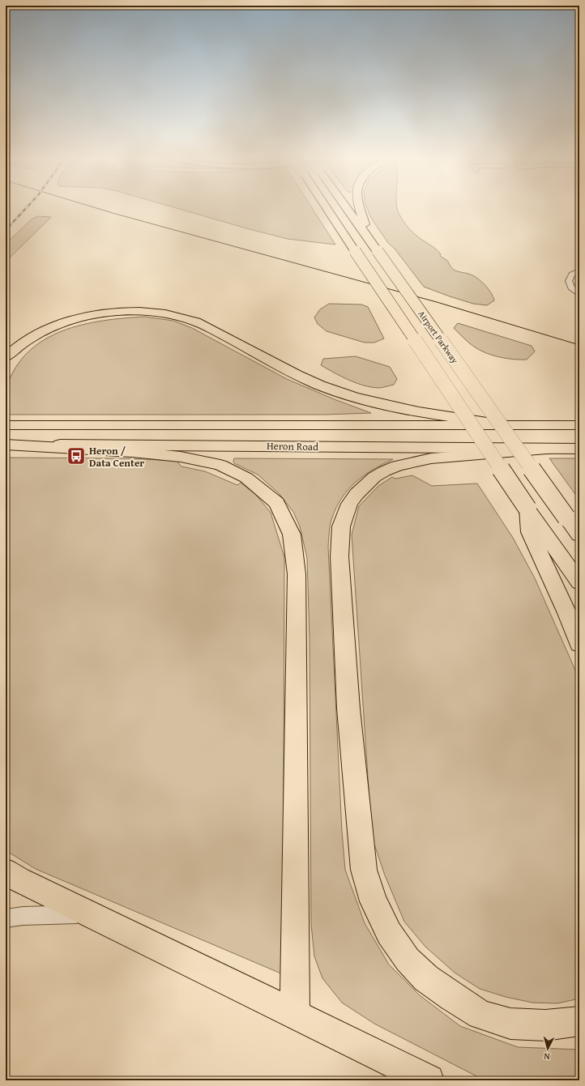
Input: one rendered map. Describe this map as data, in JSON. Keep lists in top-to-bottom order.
{
  "streets": {
    "main road": ["Airport Parkway", "Heron Road"]
  },
  "places": {
    "bus stop": ["Heron / Data Center"]
  },
  "north": "bottom"
}
